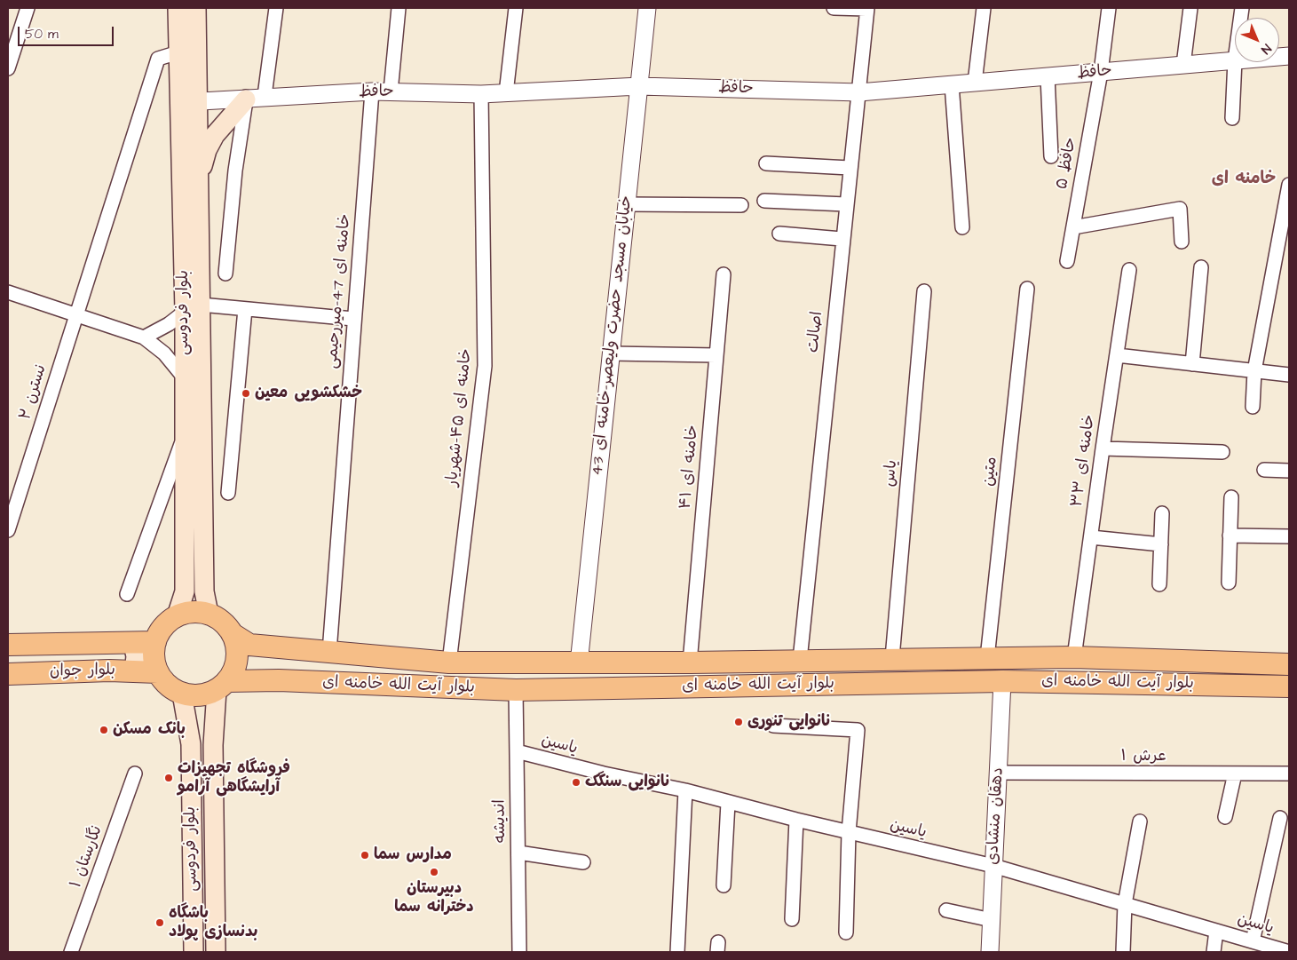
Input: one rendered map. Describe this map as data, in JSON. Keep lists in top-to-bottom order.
{
  "streets": {
    "main road": ["بلوار فردوسی", "بلوار جوان", "بلوار آیت الله خامنه ای"],
    "street": [
      "حافظ",
      "حافظ ۵",
      "خامنه ای 47-میررحیمی",
      "اصالت",
      "خیابان مسجد حضرت ولیعصر-خامنه ای 43",
      "نسترن ۲",
      "خامنه ای ۴۵-شهریار",
      "خامنه ای ۳۳",
      "خامنه ای ۴۱",
      "متین",
      "یاس",
      "یاسین",
      "عرش ۱",
      "دهقان منشادی",
      "اندیشه",
      "نگارستان ۱"
    ]
  },
  "crossings": [
    ["حافظ", "حافظ ۵"],
    ["حافظ", "خامنه ای 47-میررحیمی"],
    ["حافظ", "بلوار فردوسی"],
    ["حافظ", "اصالت"],
    ["حافظ", "خیابان مسجد حضرت ولیعصر-خامنه ای 43"],
    ["حافظ", "خامنه ای ۴۵-شهریار"],
    ["خامنه ای 47-میررحیمی", "بلوار آیت الله خامنه ای"],
    ["بلوار فردوسی", "نسترن ۲"],
    ["بلوار فردوسی", "بلوار جوان"],
    ["بلوار فردوسی", "بلوار آیت الله خامنه ای"],
    ["اصالت", "بلوار آیت الله خامنه ای"],
    ["خیابان مسجد حضرت ولیعصر-خامنه ای 43", "بلوار آیت الله خامنه ای"],
    ["خامنه ای ۴۵-شهریار", "بلوار آیت الله خامنه ای"],
    ["خامنه ای ۳۳", "بلوار آیت الله خامنه ای"],
    ["خامنه ای ۴۱", "بلوار آیت الله خامنه ای"],
    ["متین", "بلوار آیت الله خامنه ای"],
    ["یاس", "بلوار آیت الله خامنه ای"],
    ["بلوار جوان", "بلوار آیت الله خامنه ای"],
    ["بلوار آیت الله خامنه ای", "دهقان منشادی"],
    ["بلوار آیت الله خامنه ای", "اندیشه"],
    ["یاسین", "دهقان منشادی"],
    ["یاسین", "اندیشه"],
    ["عرش ۱", "دهقان منشادی"]
  ],
  "districts": ["خامنه ای"],
  "places": [
    "خشکشویی معین",
    "نانوایی تنوری",
    "بانک مسکن",
    "فروشگاه تجهیزات آرایشگاهی آرامو",
    "نانوایی سنگک",
    "مدارس سما",
    "دبیرستان دخترانه سما",
    "باشگاه بدنسازی پولاد"
  ],
  "scale_bar": "50 m",
  "north": "bottom right"
}
